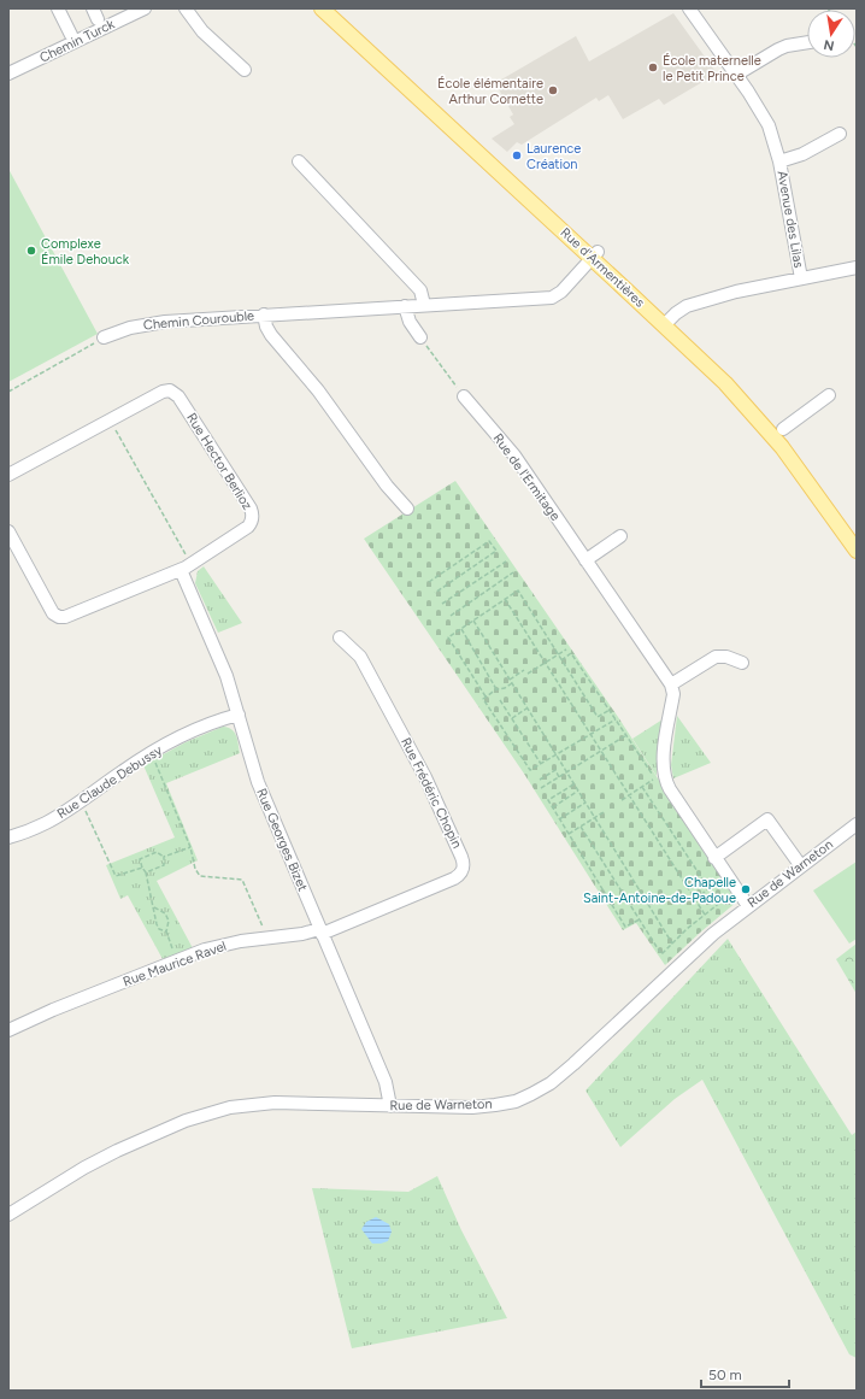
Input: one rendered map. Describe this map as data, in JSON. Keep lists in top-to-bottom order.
{
  "streets": {
    "main road": ["Rue d'Armentières"],
    "street": [
      "Chemin Turck",
      "Avenue des Lilas",
      "Chemin Courouble",
      "Rue Hector Berlioz",
      "Rue de l'Ermitage",
      "Rue Claude Debussy",
      "Rue Frédéric Chopin",
      "Rue Georges Bizet",
      "Rue de Warneton",
      "Rue Maurice Ravel"
    ]
  },
  "crossings": [
    ["Rue d'Armentières", "Chemin Courouble"],
    ["Rue Hector Berlioz", "Rue Georges Bizet"],
    ["Rue Claude Debussy", "Rue Georges Bizet"],
    ["Rue Frédéric Chopin", "Rue Georges Bizet"],
    ["Rue Frédéric Chopin", "Rue Maurice Ravel"],
    ["Rue Georges Bizet", "Rue de Warneton"],
    ["Rue Georges Bizet", "Rue Maurice Ravel"]
  ],
  "places": [
    "École maternelle le Petit Prince",
    "École élémentaire Arthur Cornette",
    "Laurence Création",
    "Complexe Émile Dehouck",
    "Chapelle Saint-Antoine-de-Padoue"
  ],
  "scale_bar": "50 m",
  "north": "bottom"
}
